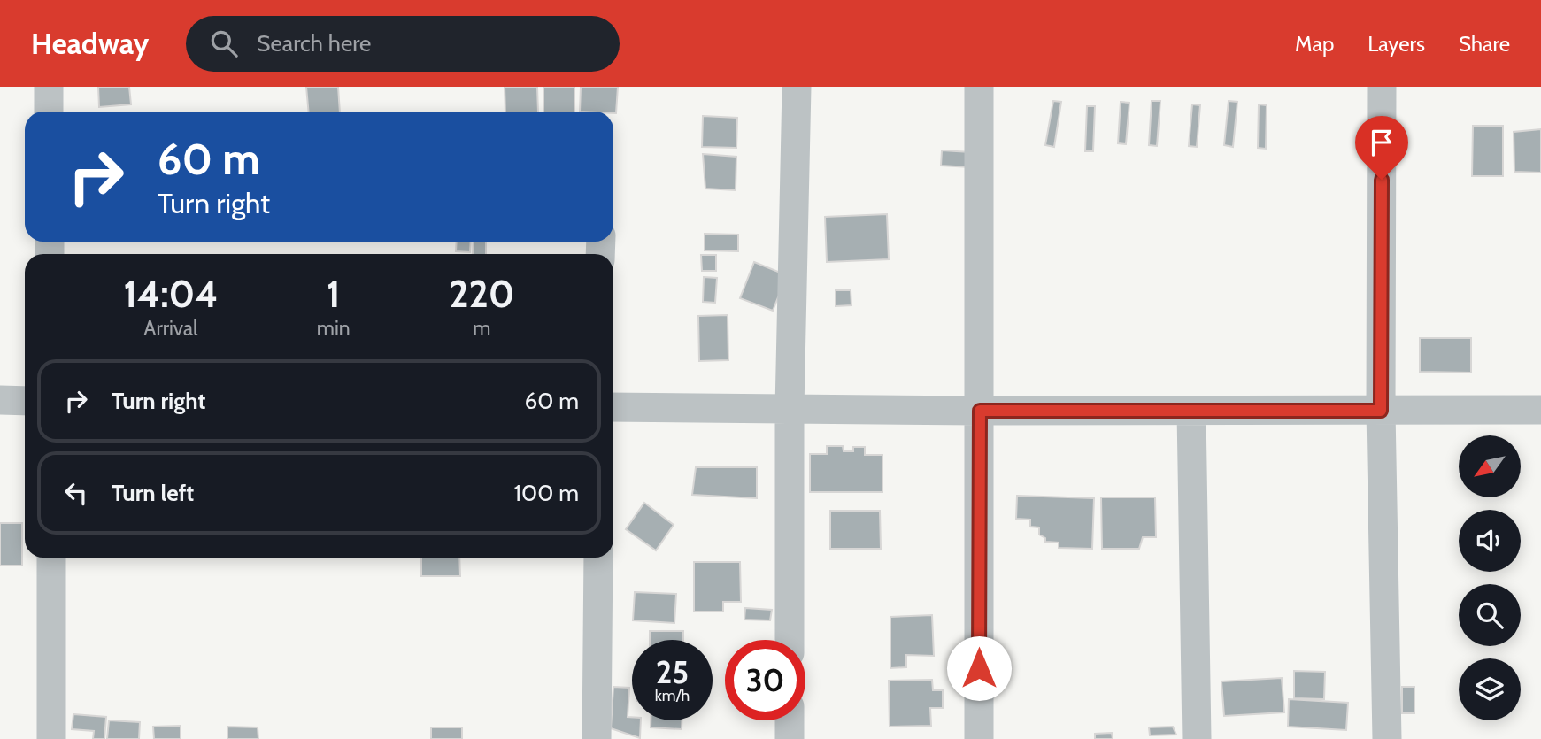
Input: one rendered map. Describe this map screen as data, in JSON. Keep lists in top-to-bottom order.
{
  "north": "bottom left",
  "page": {
    "header": "Headway",
    "search": "Search here",
    "nav": ["Map", "Layers", "Share"],
    "turn": ["60 m", "Turn right"],
    "eta": [
      "14:04",
      "Arrival",
      "1",
      "min",
      "220",
      "m"
    ],
    "list": [
      {
        "name": "Turn right",
        "value": "60 m"
      },
      {
        "name": "Turn left",
        "value": "100 m"
      }
    ],
    "speed": "25 km/h",
    "limit": "30"
  }
}
